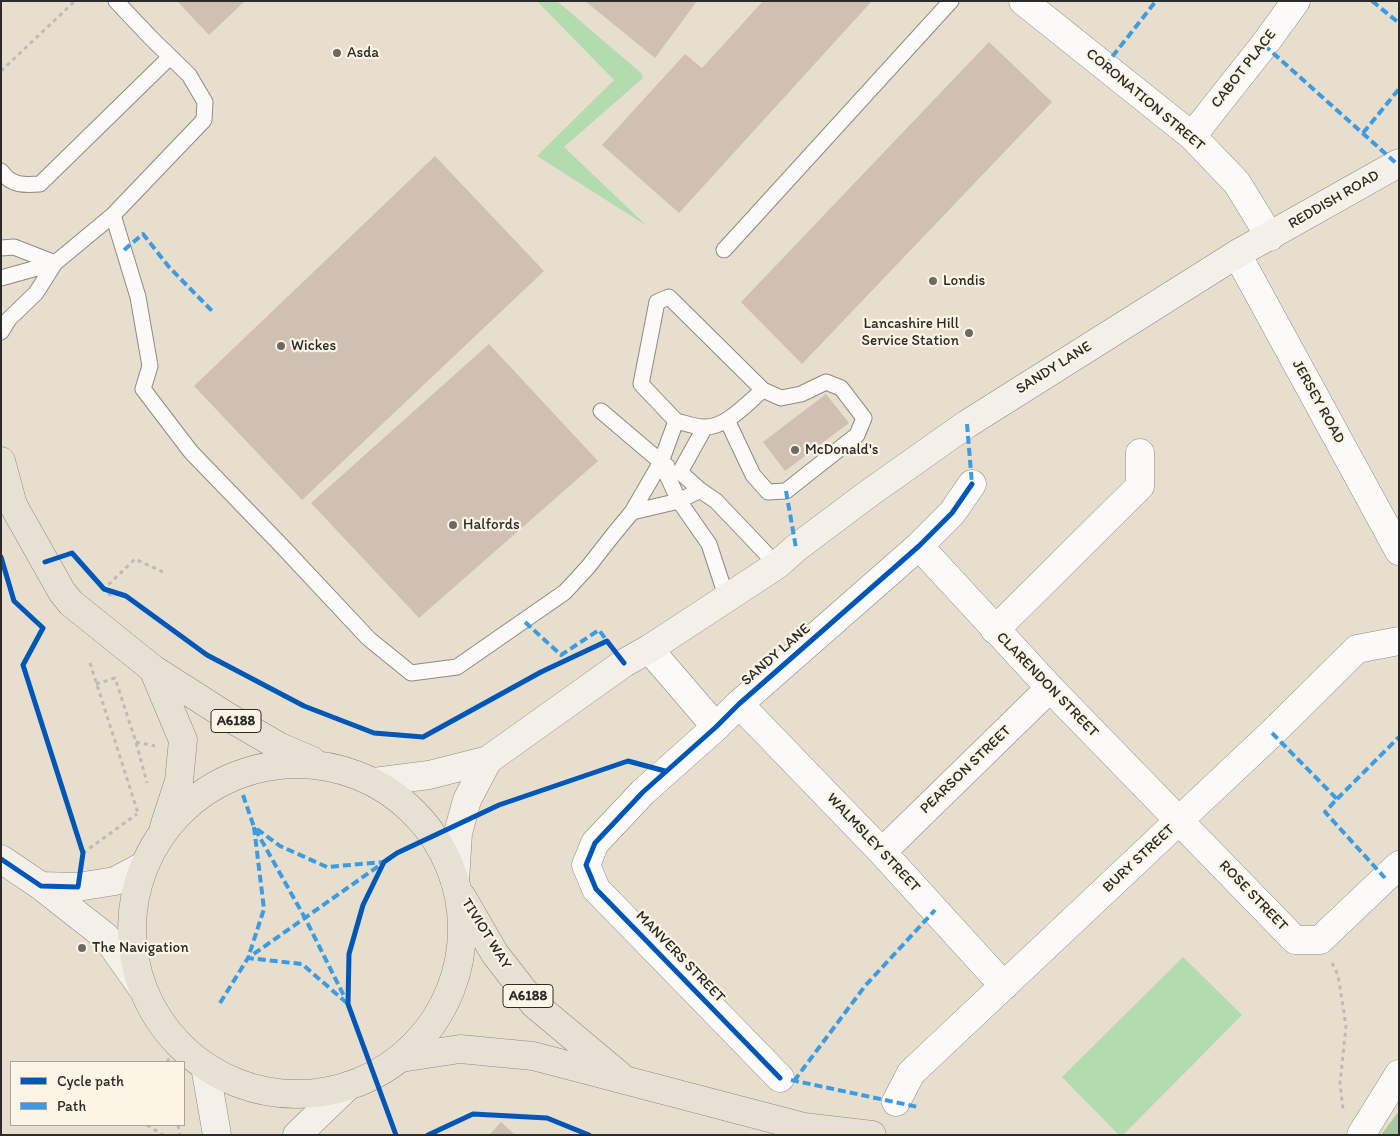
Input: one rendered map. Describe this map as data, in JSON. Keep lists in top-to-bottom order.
{
  "streets": {
    "main road": [
      "REDDISH ROAD",
      "SANDY LANE",
      "A6188",
      "TIVIOT WAY"
    ],
    "street": [
      "CABOT PLACE",
      "CORONATION STREET",
      "JERSEY ROAD",
      "CLARENDON STREET",
      "PEARSON STREET",
      "WALMSLEY STREET",
      "BURY STREET",
      "ROSE STREET",
      "MANVERS STREET"
    ]
  },
  "crossings": [
    ["CABOT PLACE", "CORONATION STREET"],
    ["CORONATION STREET", "REDDISH ROAD"],
    ["CORONATION STREET", "SANDY LANE"],
    ["REDDISH ROAD", "SANDY LANE"],
    ["SANDY LANE", "JERSEY ROAD"],
    ["SANDY LANE", "CLARENDON STREET"],
    ["SANDY LANE", "WALMSLEY STREET"],
    ["SANDY LANE", "TIVIOT WAY"],
    ["SANDY LANE", "MANVERS STREET"],
    ["CLARENDON STREET", "PEARSON STREET"],
    ["CLARENDON STREET", "BURY STREET"],
    ["CLARENDON STREET", "ROSE STREET"],
    ["PEARSON STREET", "WALMSLEY STREET"],
    ["WALMSLEY STREET", "BURY STREET"],
    ["BURY STREET", "ROSE STREET"]
  ],
  "places": [
    "Asda",
    "Londis",
    "Lancashire Hill Service Station",
    "Wickes",
    "McDonald's",
    "Halfords",
    "The Navigation"
  ],
  "legend": ["Cycle path", "Path"]
}
